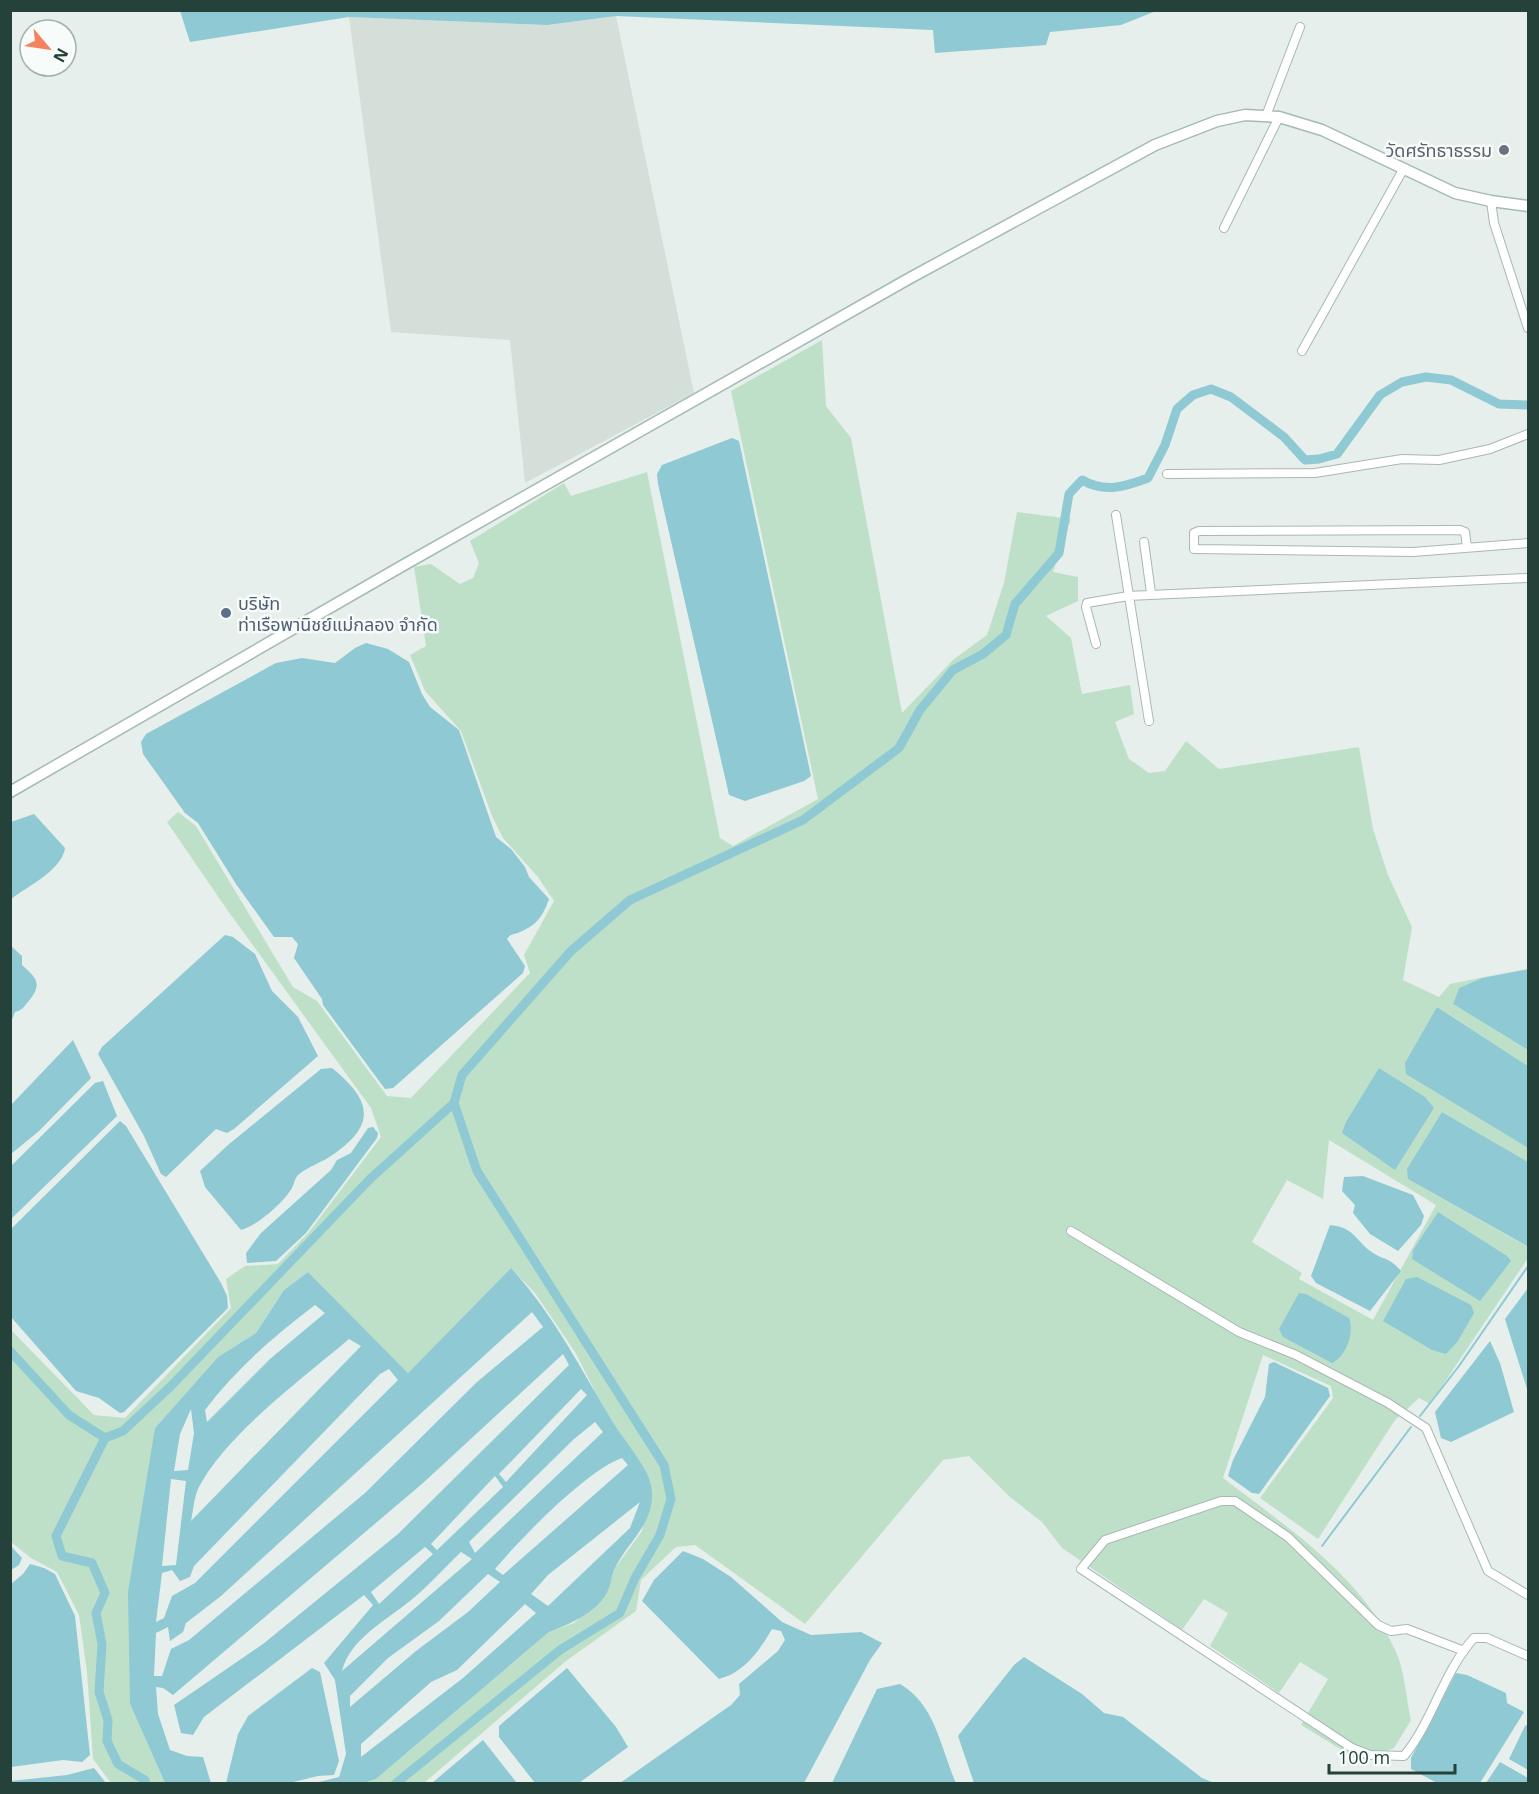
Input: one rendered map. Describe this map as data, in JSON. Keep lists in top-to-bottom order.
{
  "places": ["วัดศรัทธาธรรม", "บริษัท ท่าเรือพานิชย์แม่กลอง จำกัด"],
  "scale_bar": "100 m",
  "north": "bottom right"
}
